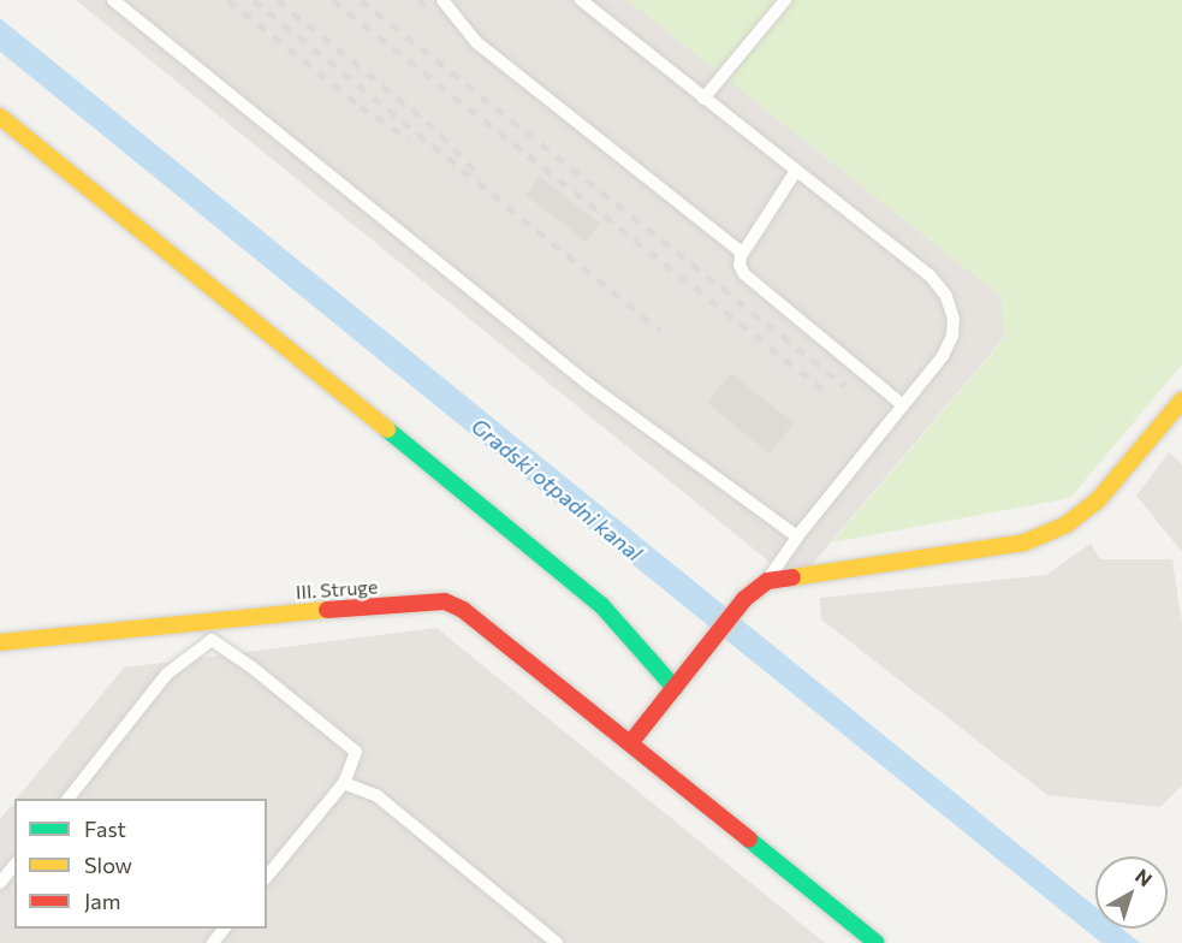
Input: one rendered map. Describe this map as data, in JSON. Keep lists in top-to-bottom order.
{
  "streets": {
    "street": ["III. Struge"]
  },
  "water": ["Gradski otpadni kanal"],
  "legend": ["Fast", "Slow", "Jam"],
  "north": "top right"
}
